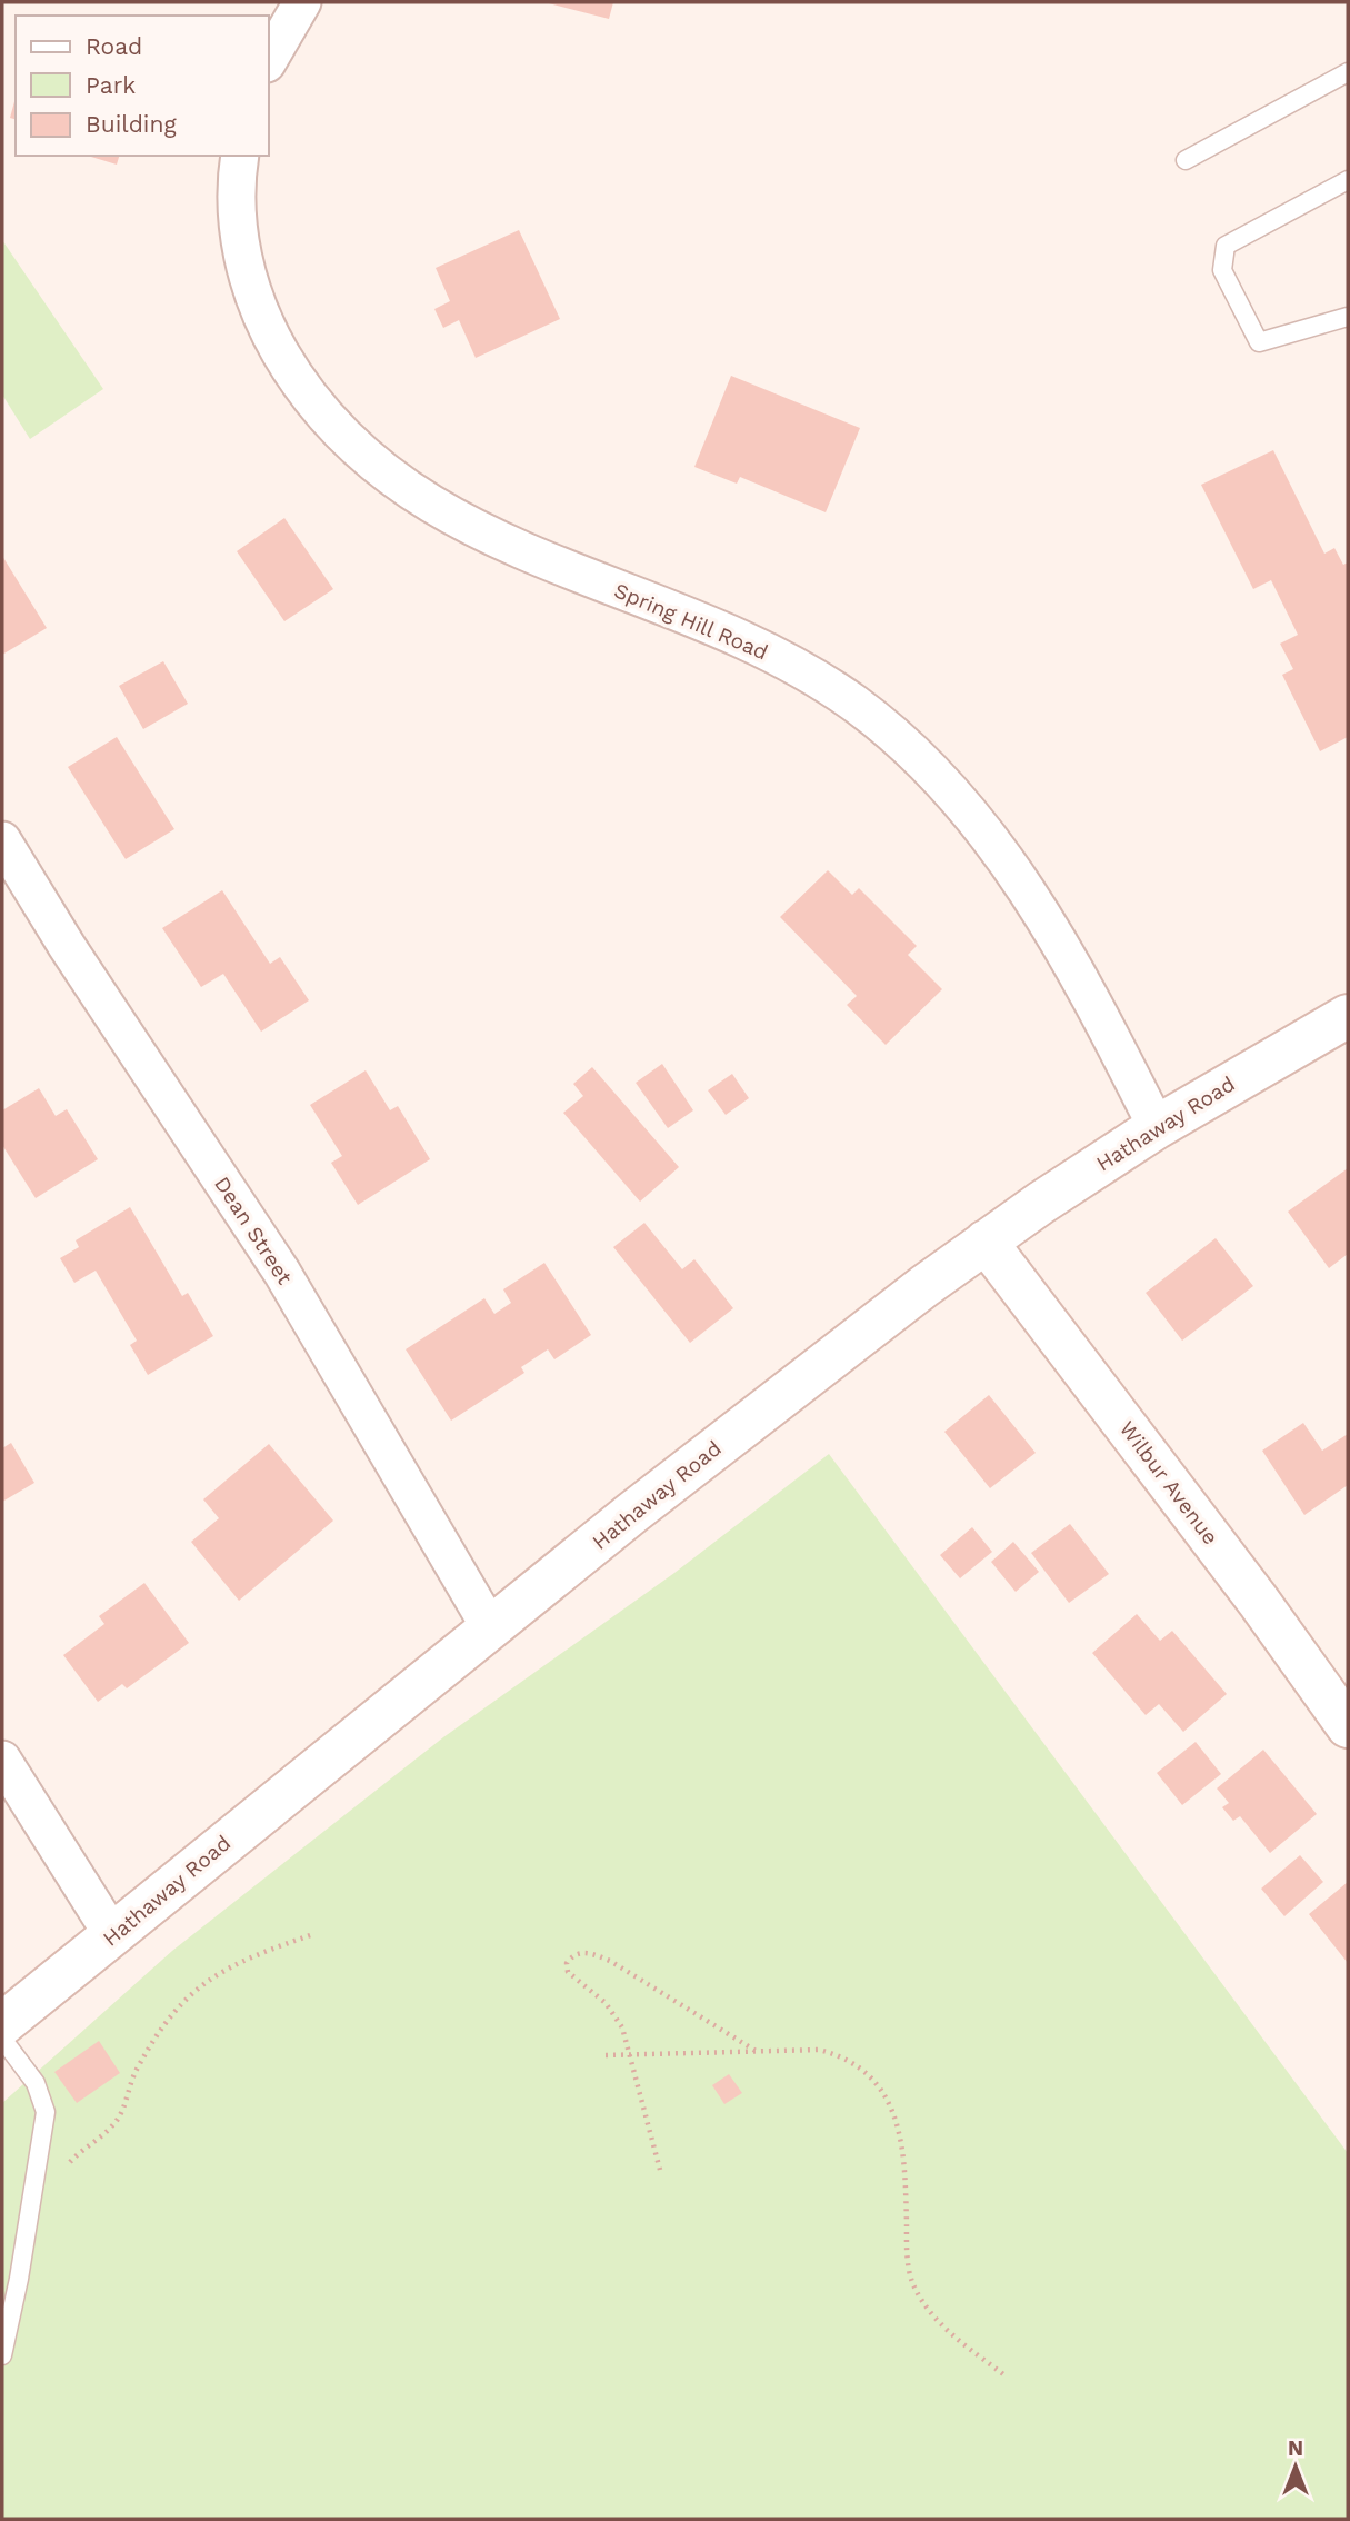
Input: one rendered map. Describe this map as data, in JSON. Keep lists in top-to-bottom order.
{
  "streets": {
    "main road": ["Hathaway Road", "Wilbur Avenue"],
    "street": ["Spring Hill Road", "Dean Street"]
  },
  "crossings": [
    ["Spring Hill Road", "Hathaway Road"],
    ["Hathaway Road", "Dean Street"],
    ["Hathaway Road", "Wilbur Avenue"]
  ],
  "legend": ["Road", "Park", "Building"],
  "north": "top"
}
